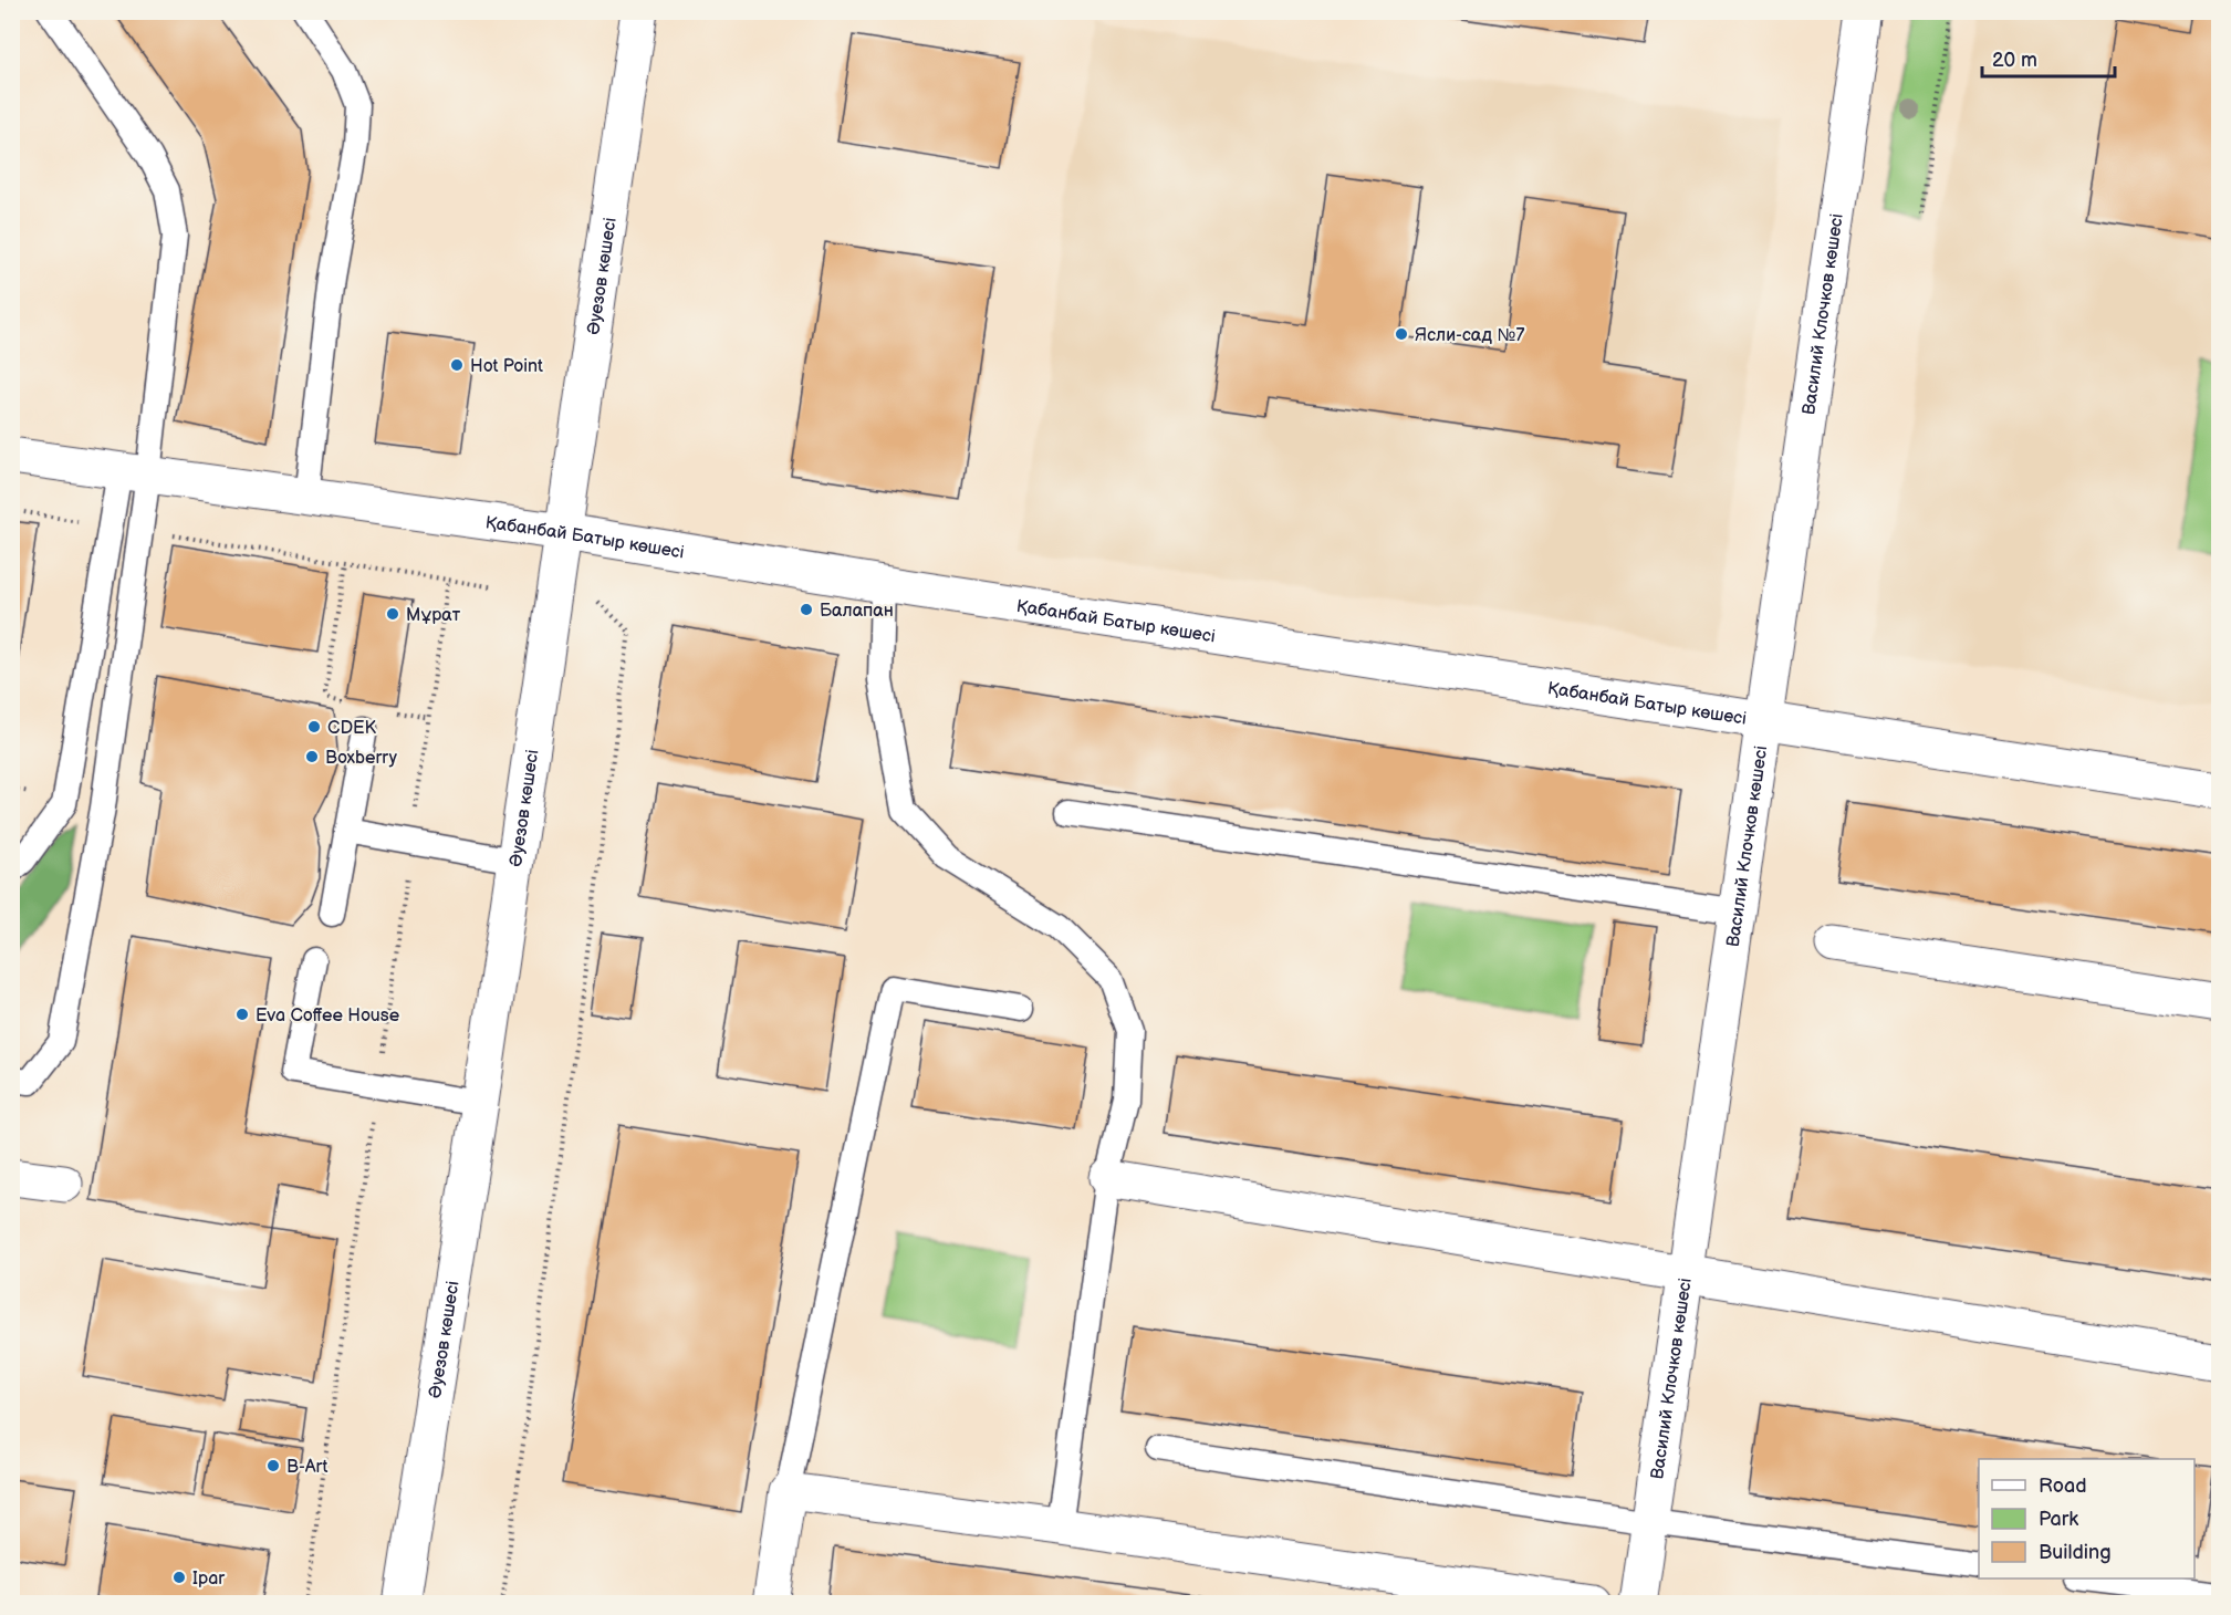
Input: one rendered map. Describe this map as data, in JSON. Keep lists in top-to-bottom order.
{
  "streets": {
    "street": ["Әуезов көшесі", "Василий Клочков көшесі", "Қабанбай Батыр көшесі"]
  },
  "crossings": [
    ["Әуезов көшесі", "Қабанбай Батыр көшесі"],
    ["Василий Клочков көшесі", "Қабанбай Батыр көшесі"]
  ],
  "places": [
    "Ясли-сад №7",
    "Hot Point",
    "Балапан",
    "Мұрат",
    "CDEK",
    "Boxberry",
    "Eva Coffee House",
    "B-Art",
    "Ipar"
  ],
  "legend": ["Road", "Park", "Building"],
  "scale_bar": "20 m"
}
